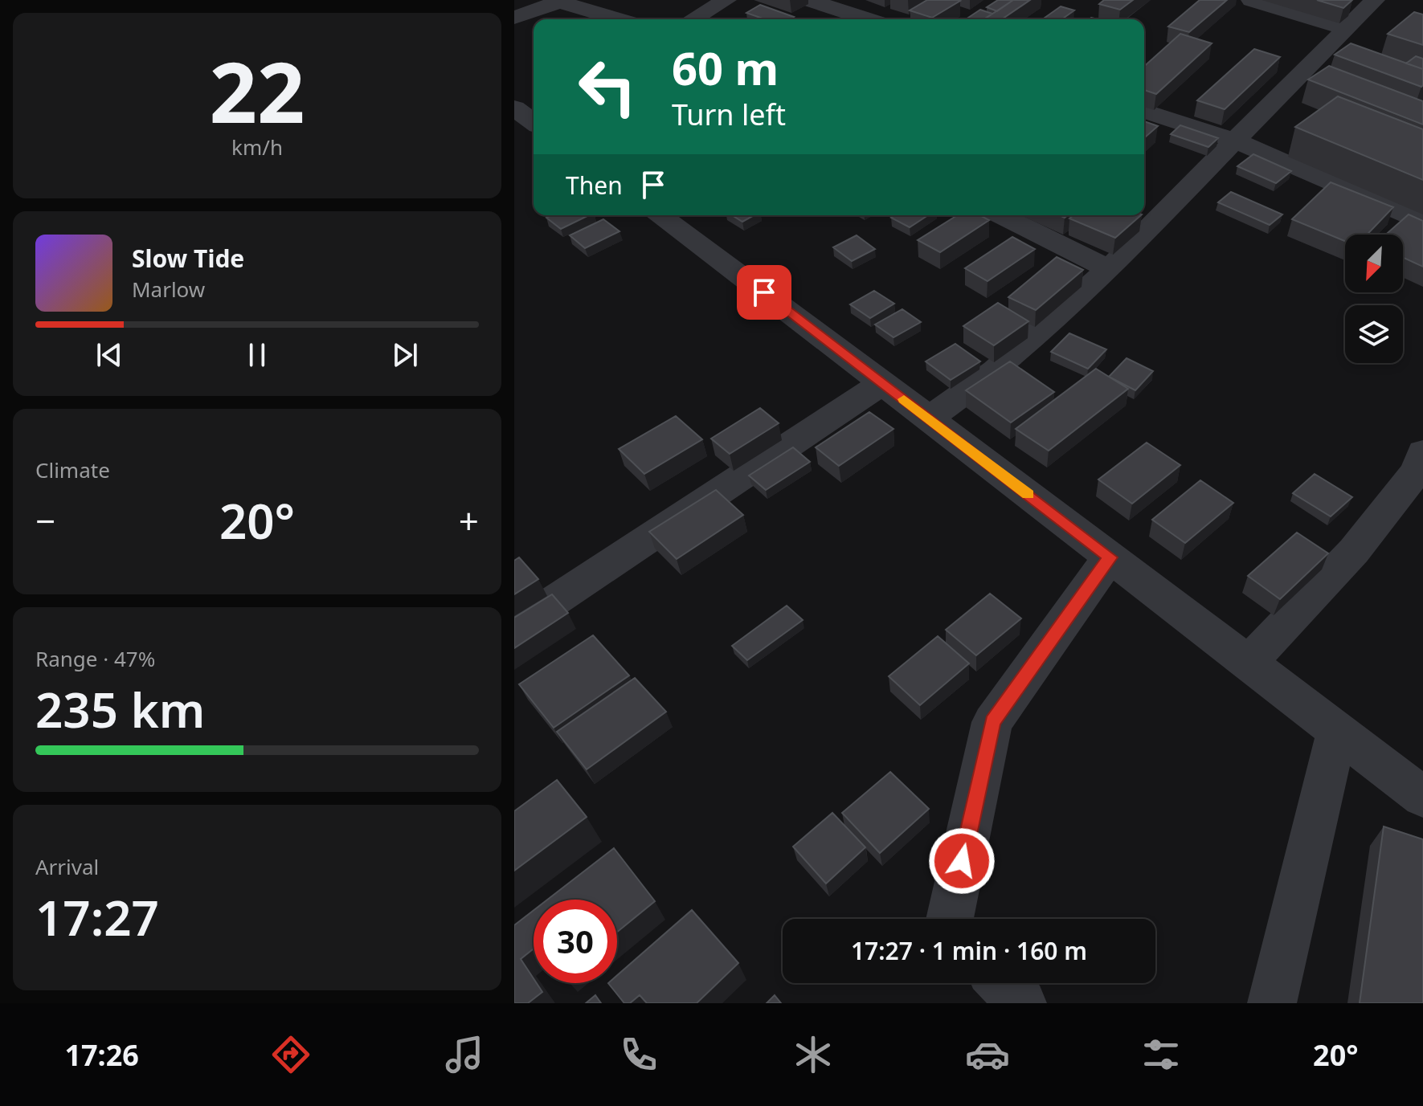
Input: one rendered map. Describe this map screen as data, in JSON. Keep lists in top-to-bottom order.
{
  "north": "bottom left",
  "page": {
    "tile": [
      ["22", "km/h"],
      "Climate",
      ["Range · 47%", "235 km"],
      ["Arrival", "17:27"]
    ],
    "turn": ["60 m", "Turn left"],
    "then": "Then",
    "song": ["Slow Tide", "Marlow"],
    "heat": ["−", "20°", "+"],
    "limit": "30",
    "trip": "17:27 · 1 min · 160 m",
    "tabs": ["17:26", "20°"]
  }
}
